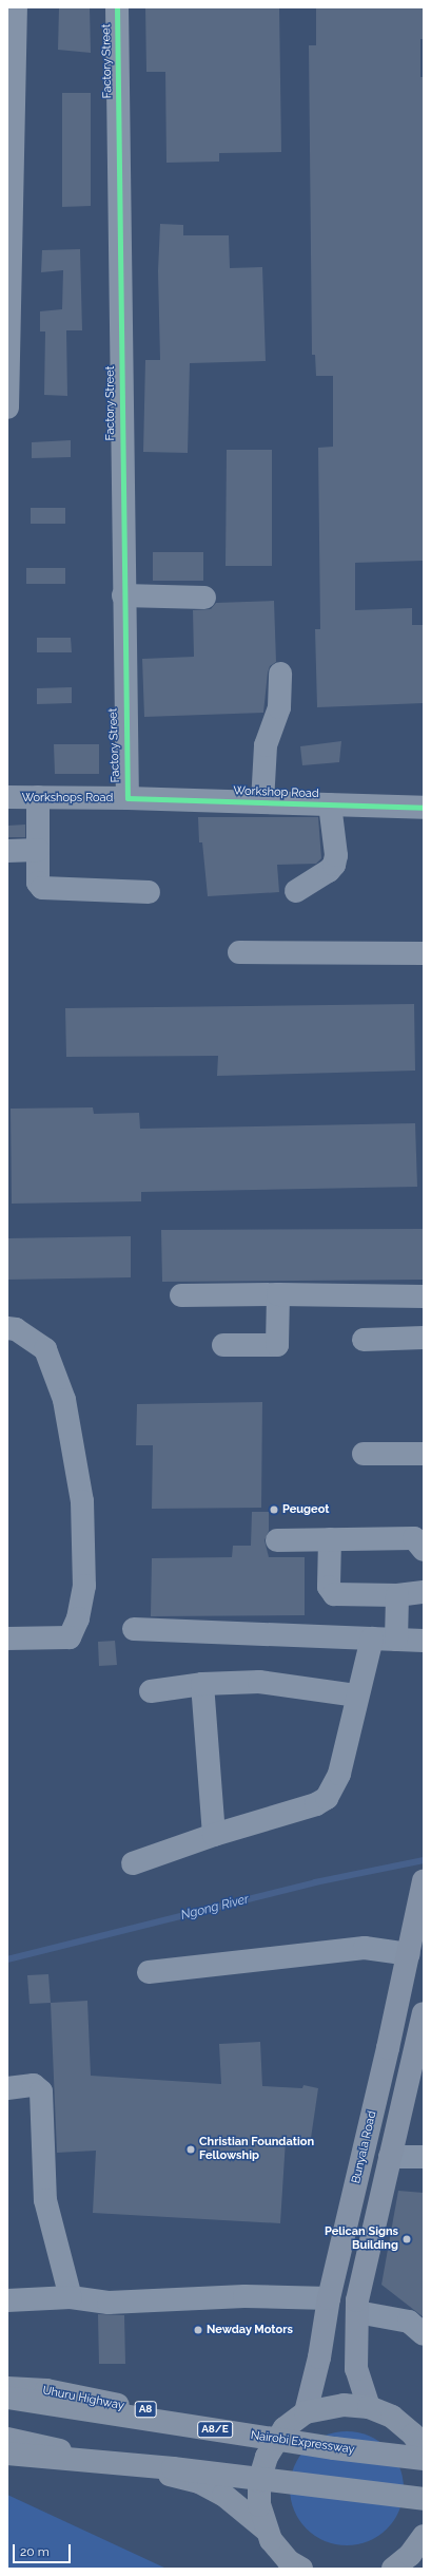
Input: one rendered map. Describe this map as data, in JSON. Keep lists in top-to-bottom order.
{
  "streets": {
    "highway": [
      "Uhuru Highway",
      "A8",
      "A8/E",
      "Nairobi Expressway"
    ],
    "main road": ["Bunyala Road"],
    "street": ["Factory Street", "Workshop Road", "Workshops Road"]
  },
  "crossings": [
    ["Factory Street", "Workshop Road"],
    ["Factory Street", "Workshops Road"],
    ["Workshop Road", "Workshops Road"]
  ],
  "water": ["Ngong River"],
  "places": [
    "Peugeot",
    "Christian Foundation Fellowship",
    "Pelican Signs Building",
    "Newday Motors"
  ],
  "scale_bar": "20 m"
}
